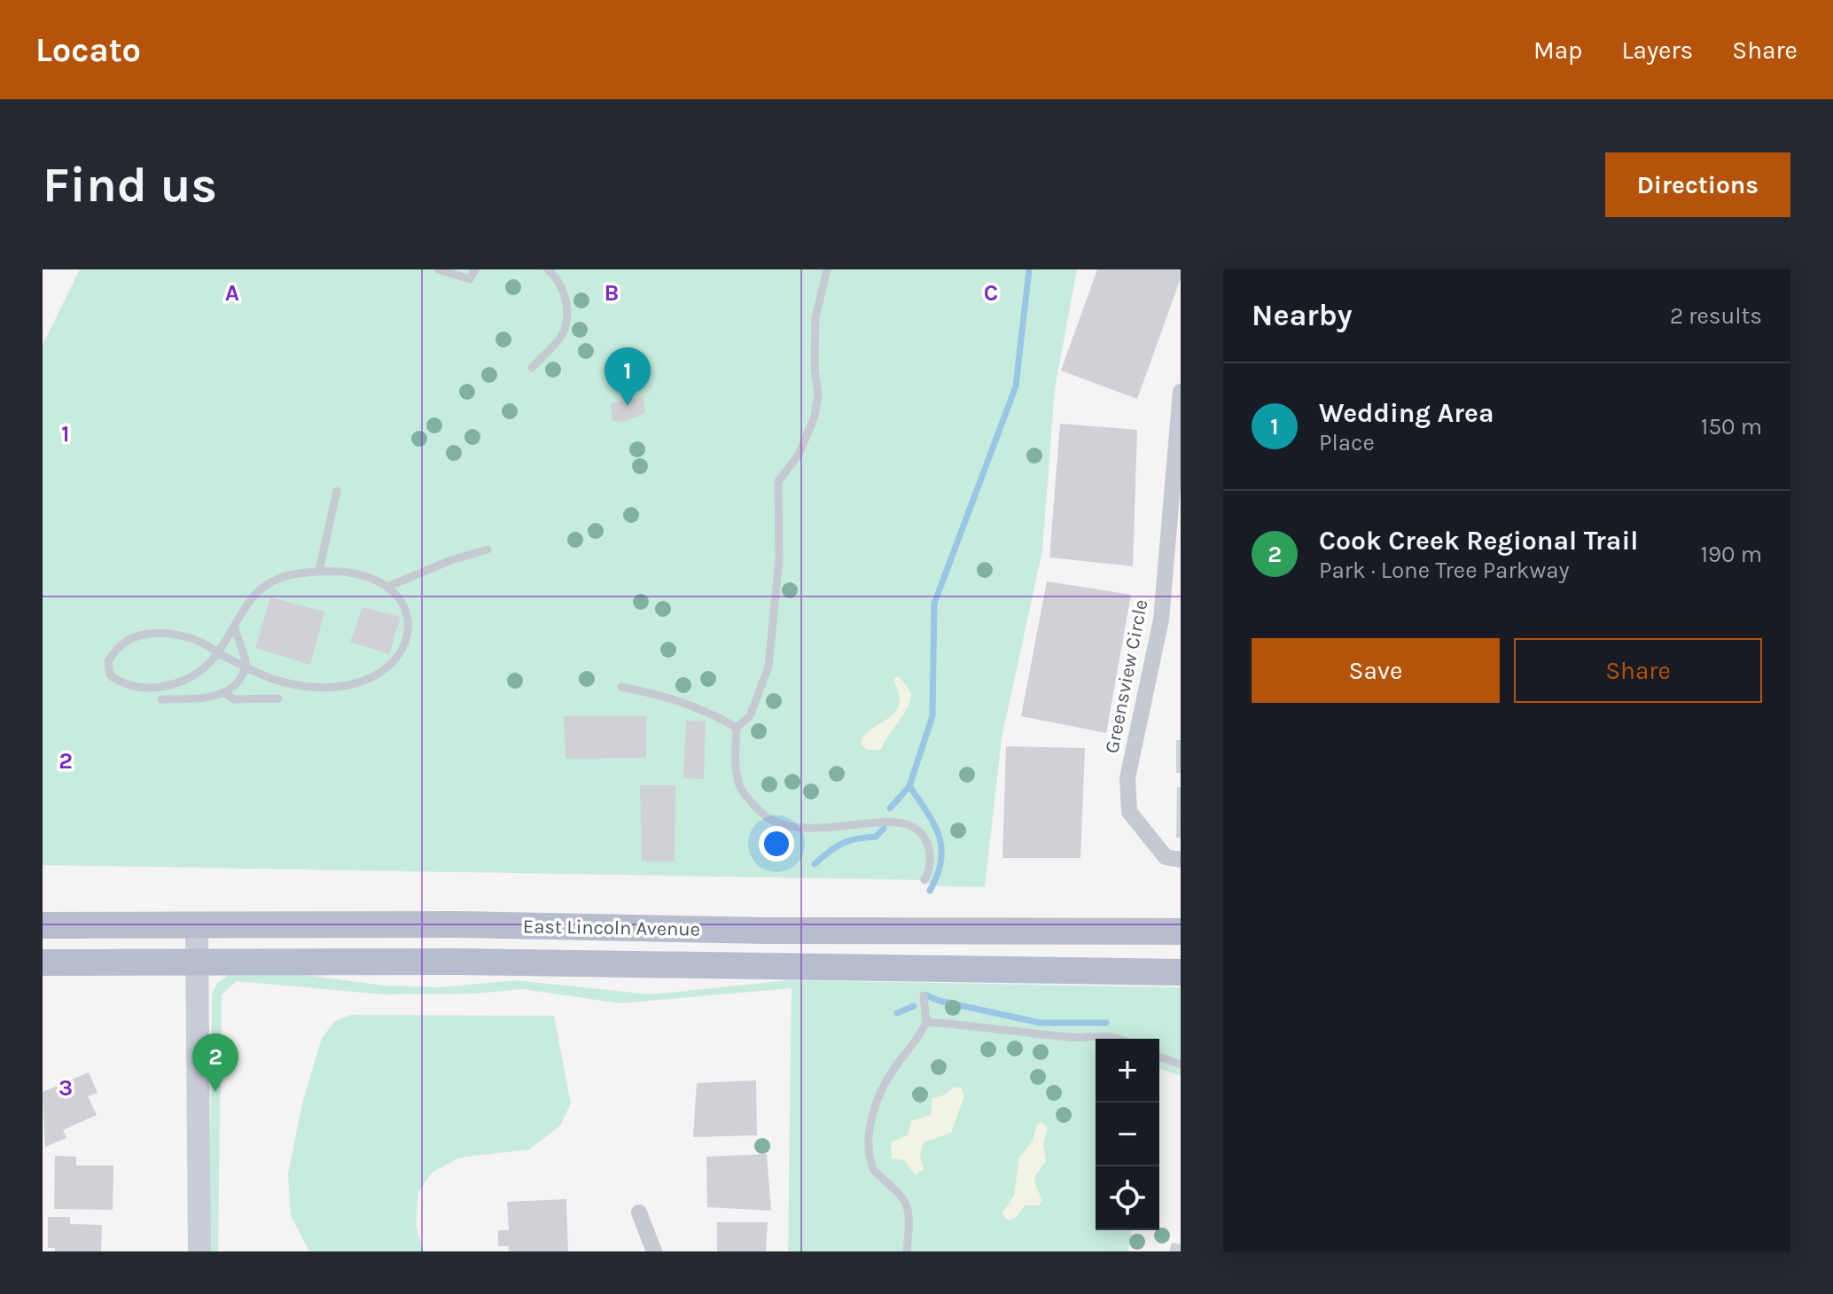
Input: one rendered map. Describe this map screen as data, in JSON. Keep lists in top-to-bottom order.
{
  "streets": {
    "main road": ["East Lincoln Avenue"],
    "street": ["Greensview Circle"]
  },
  "page": {
    "header": "Locato",
    "nav": ["Map", "Layers", "Share"],
    "buttons": [
      "Directions",
      ["Save", "Share"]
    ],
    "title": "Find us",
    "heading": ["Nearby", "2 results"],
    "pins": ["1", "2"],
    "list": [
      {
        "mark": "1",
        "name": "Wedding Area",
        "note": "Place",
        "value": "150 m"
      },
      {
        "mark": "2",
        "name": "Cook Creek Regional Trail",
        "note": "Park · Lone Tree Parkway",
        "value": "190 m"
      }
    ],
    "map_buttons": ["+", "−"]
  },
  "grid": {
    "columns": ["A", "B", "C"],
    "rows": ["1", "2", "3"]
  }
}
